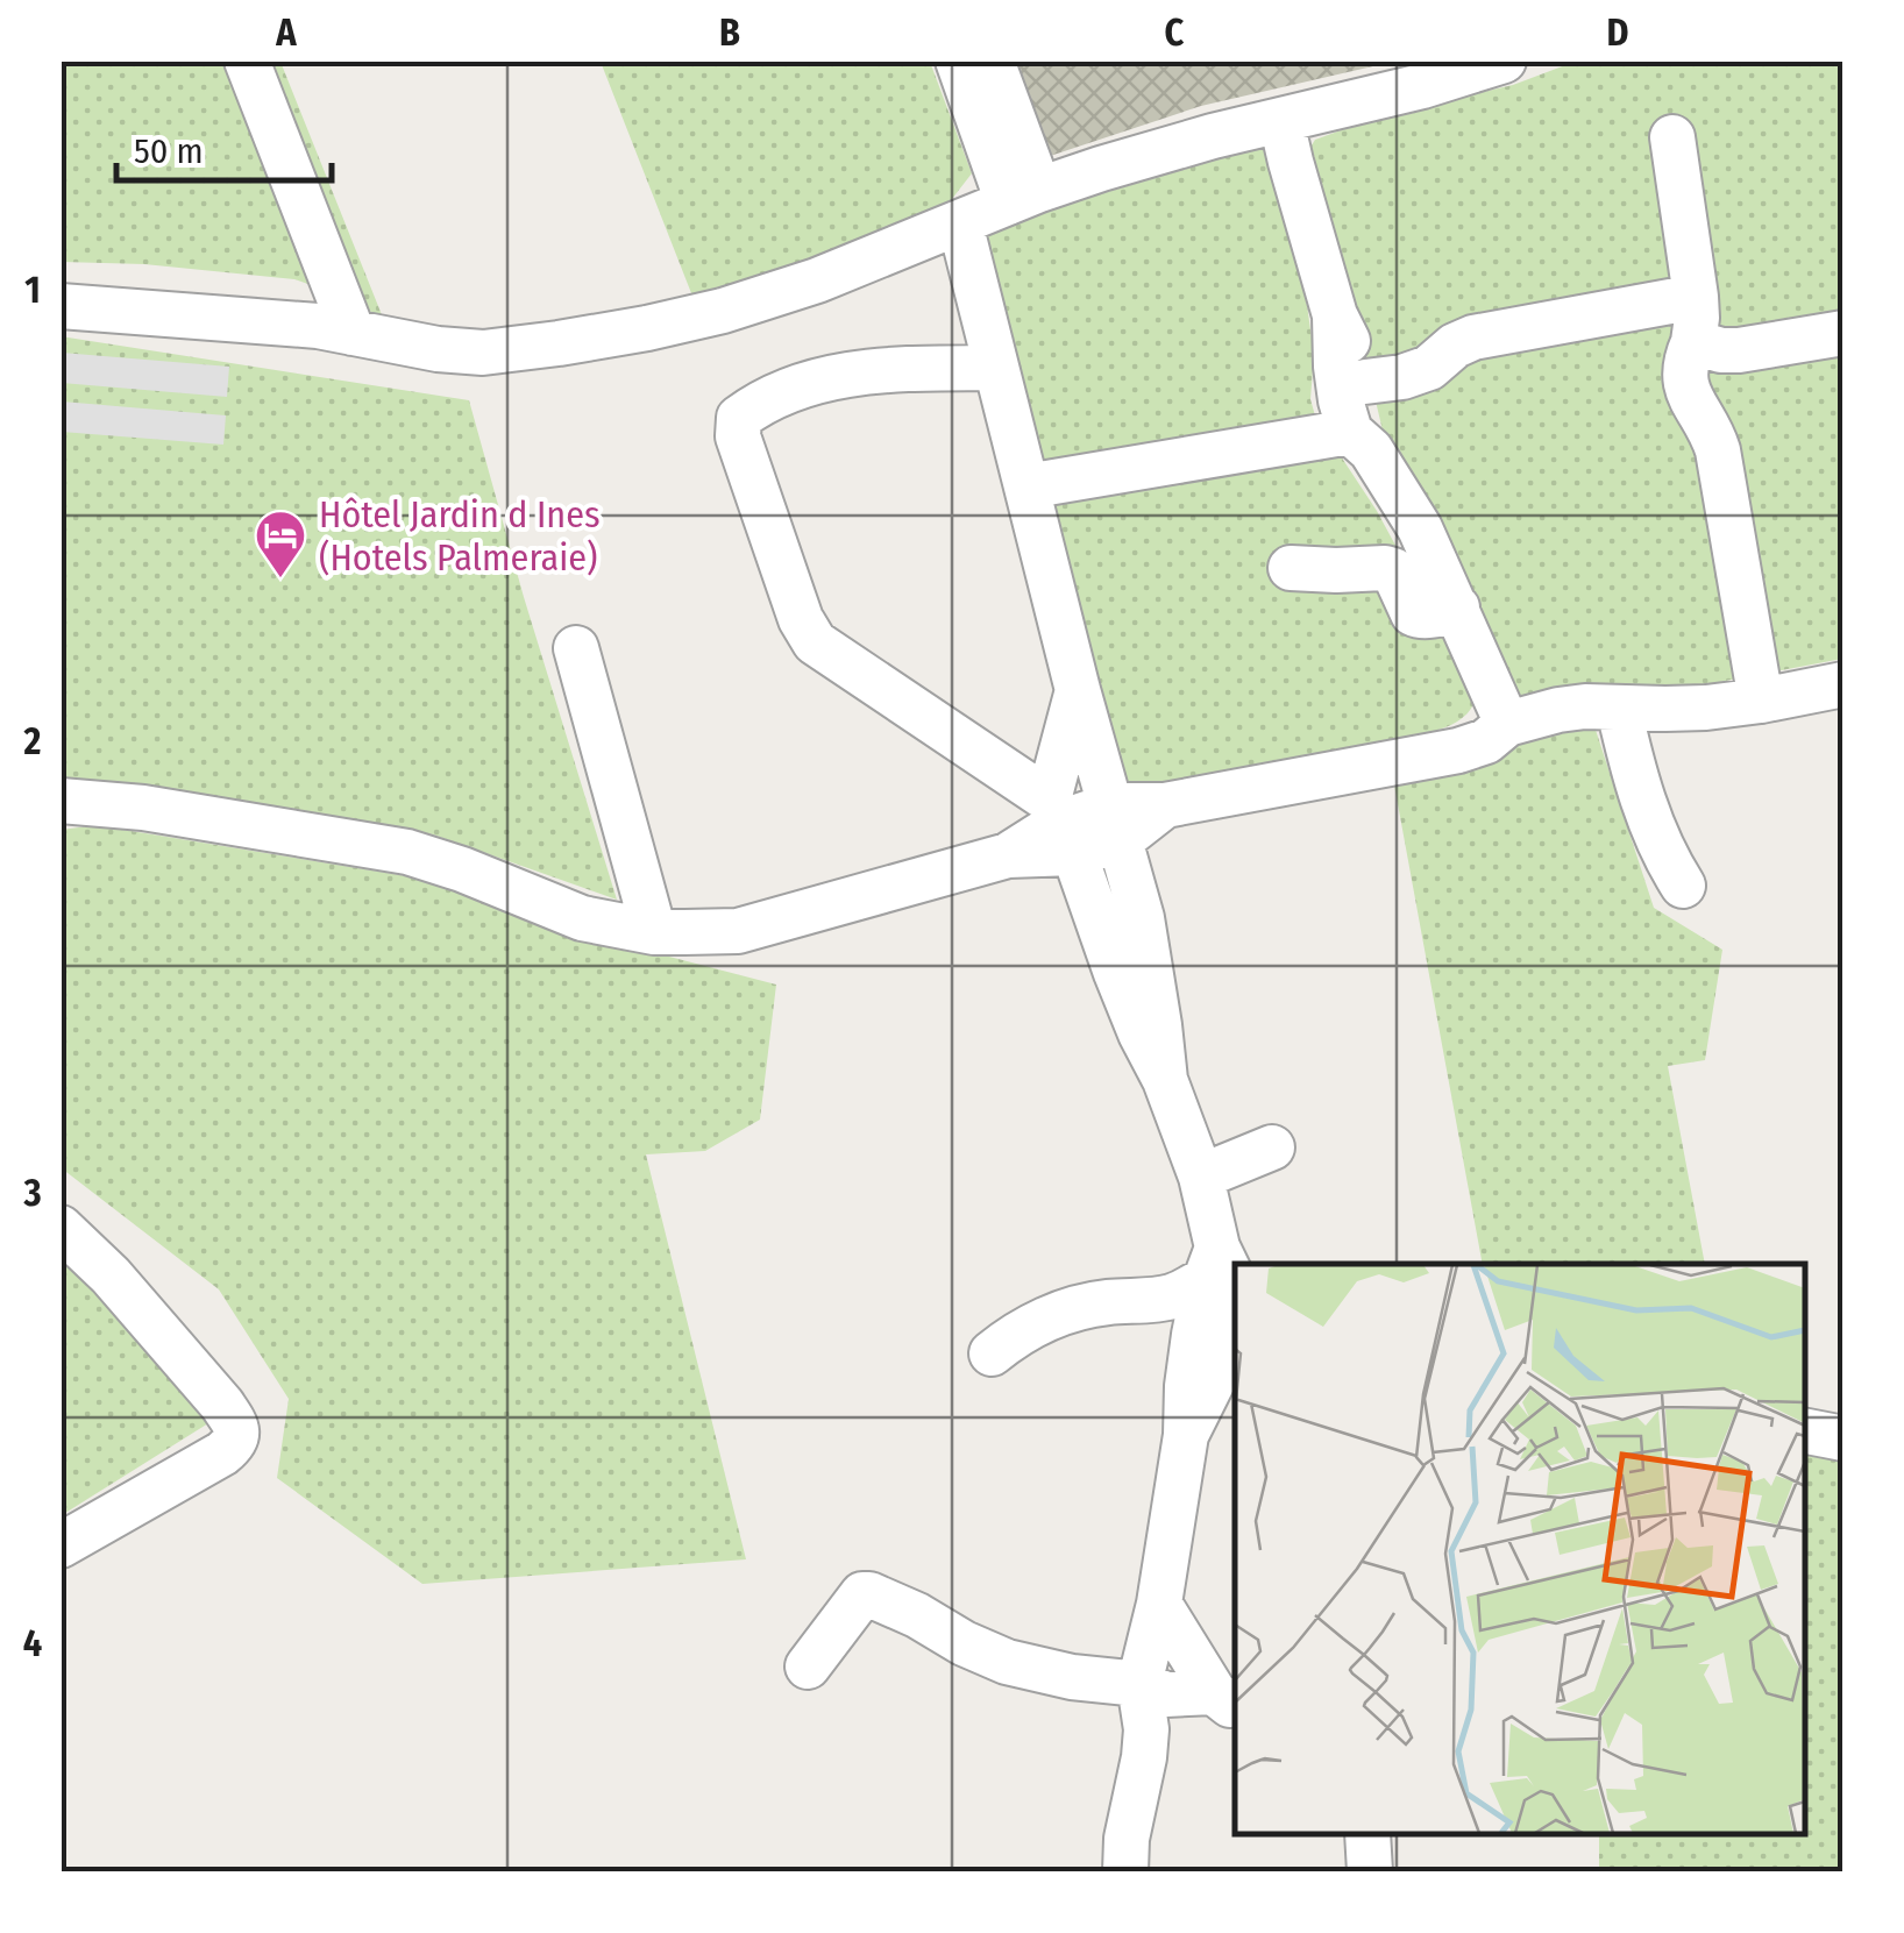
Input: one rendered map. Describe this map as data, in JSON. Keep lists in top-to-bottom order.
{
  "places": {
    "hotel": ["Hôtel Jardin d Ines (Hotels Palmeraie)"]
  },
  "scale_bar": "50 m",
  "grid": {
    "columns": [
      "A",
      "B",
      "C",
      "D"
    ],
    "rows": [
      "1",
      "2",
      "3",
      "4"
    ]
  }
}
